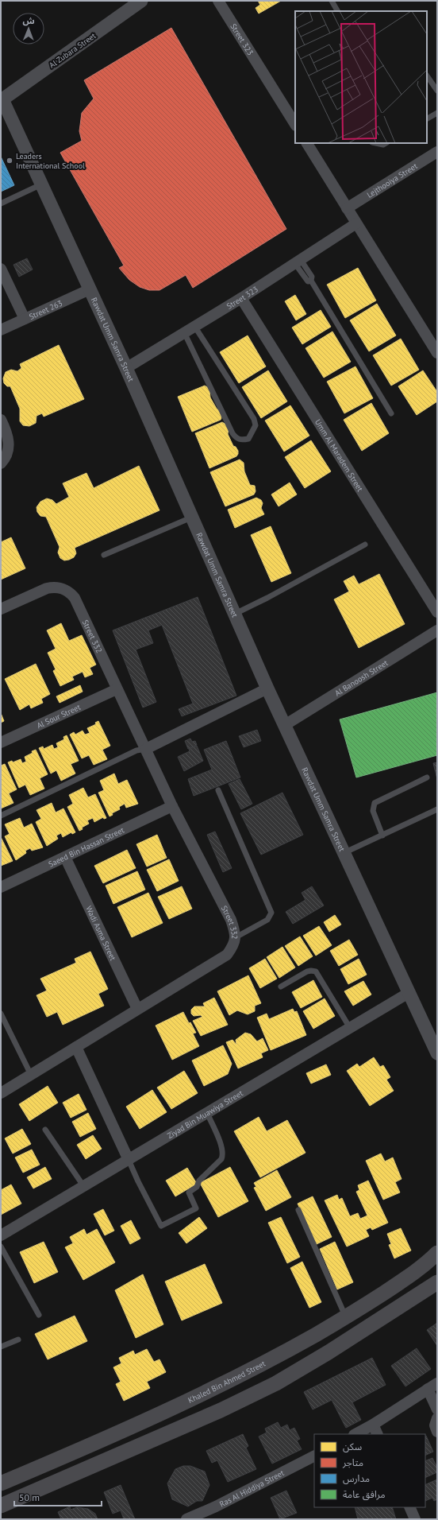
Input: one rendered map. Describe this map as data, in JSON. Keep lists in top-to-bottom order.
{
  "streets": {
    "main road": ["Khaled Bin Ahmed Street"],
    "street": [
      "Street 323",
      "Al Zubara Street",
      "Lejthooiya Street",
      "Street 263",
      "Rawdat Umm Samra Street",
      "Umm Al Maradem Street",
      "Street 332",
      "Al Banoosh Street",
      "Al Sour Street",
      "Saeed Bin Hassan Street",
      "Wadi Asma Street",
      "Ziyad Bin Muawiya Street",
      "Ras Al Hiddiya Street"
    ]
  },
  "crossings": [
    ["Street 323", "Rawdat Umm Samra Street"],
    ["Street 323", "Umm Al Maradem Street"],
    ["Al Zubara Street", "Rawdat Umm Samra Street"],
    ["Street 263", "Rawdat Umm Samra Street"],
    ["Rawdat Umm Samra Street", "Al Banoosh Street"],
    ["Rawdat Umm Samra Street", "Ziyad Bin Muawiya Street"],
    ["Street 332", "Al Sour Street"],
    ["Street 332", "Saeed Bin Hassan Street"],
    ["Street 332", "Wadi Asma Street"],
    ["Saeed Bin Hassan Street", "Wadi Asma Street"]
  ],
  "places": ["Leaders International School"],
  "legend": [
    "سكن",
    "متاجر",
    "مدارس",
    "مرافق عامة"
  ],
  "scale_bar": "50 m",
  "north": "top"
}
